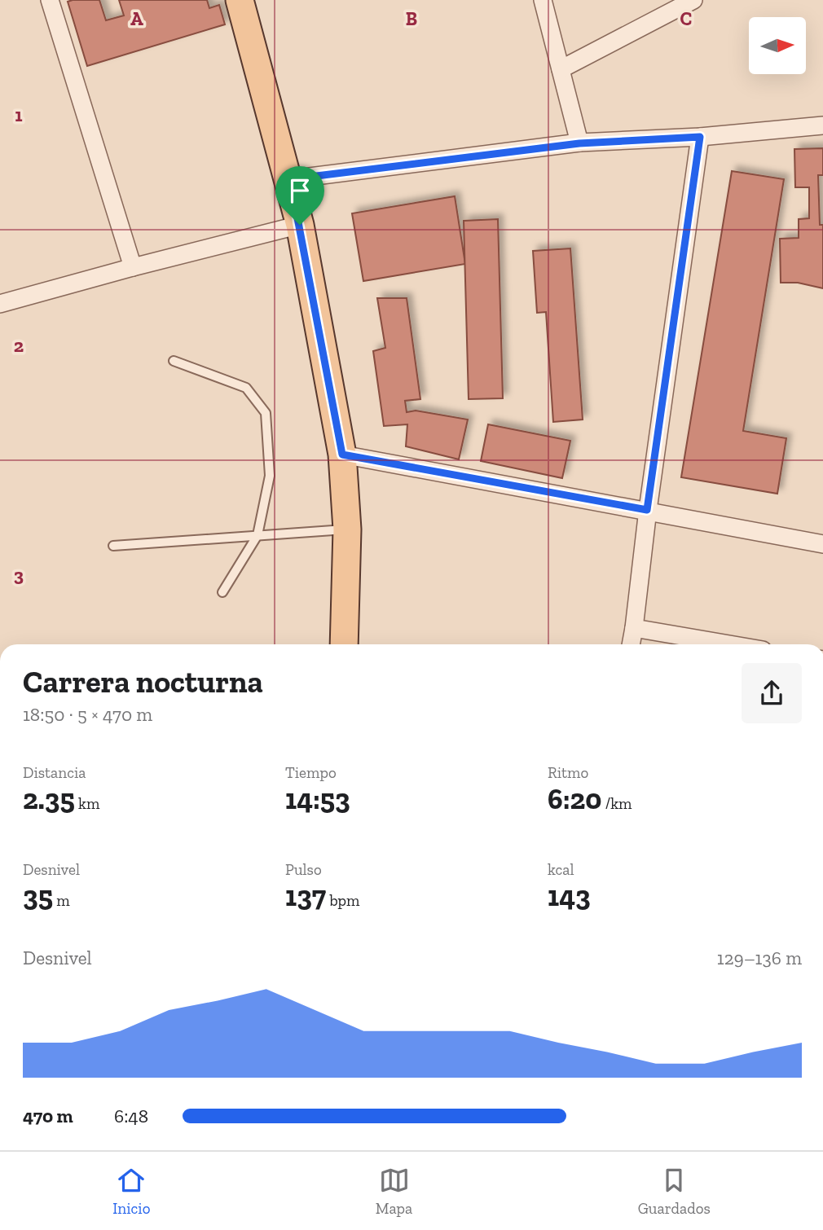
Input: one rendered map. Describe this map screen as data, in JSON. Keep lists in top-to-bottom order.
{
  "north": "right",
  "page": {
    "heading": ["Carrera nocturna", "18:50 · 5 × 470 m"],
    "stats": [
      ["Distancia", "2.35 km"],
      ["Tiempo", "14:53"],
      ["Ritmo", "6:20 /km"],
      ["Desnivel", "35 m"],
      ["Pulso", "137 bpm"],
      ["kcal", "143"]
    ],
    "chart": ["Desnivel", "129–136 m"],
    "list": [
      {
        "name": "470 m",
        "note": "6:48"
      }
    ],
    "tabs": ["Inicio", "Mapa", "Guardados"]
  },
  "grid": {
    "columns": ["A", "B", "C"],
    "rows": ["1", "2", "3"]
  }
}
